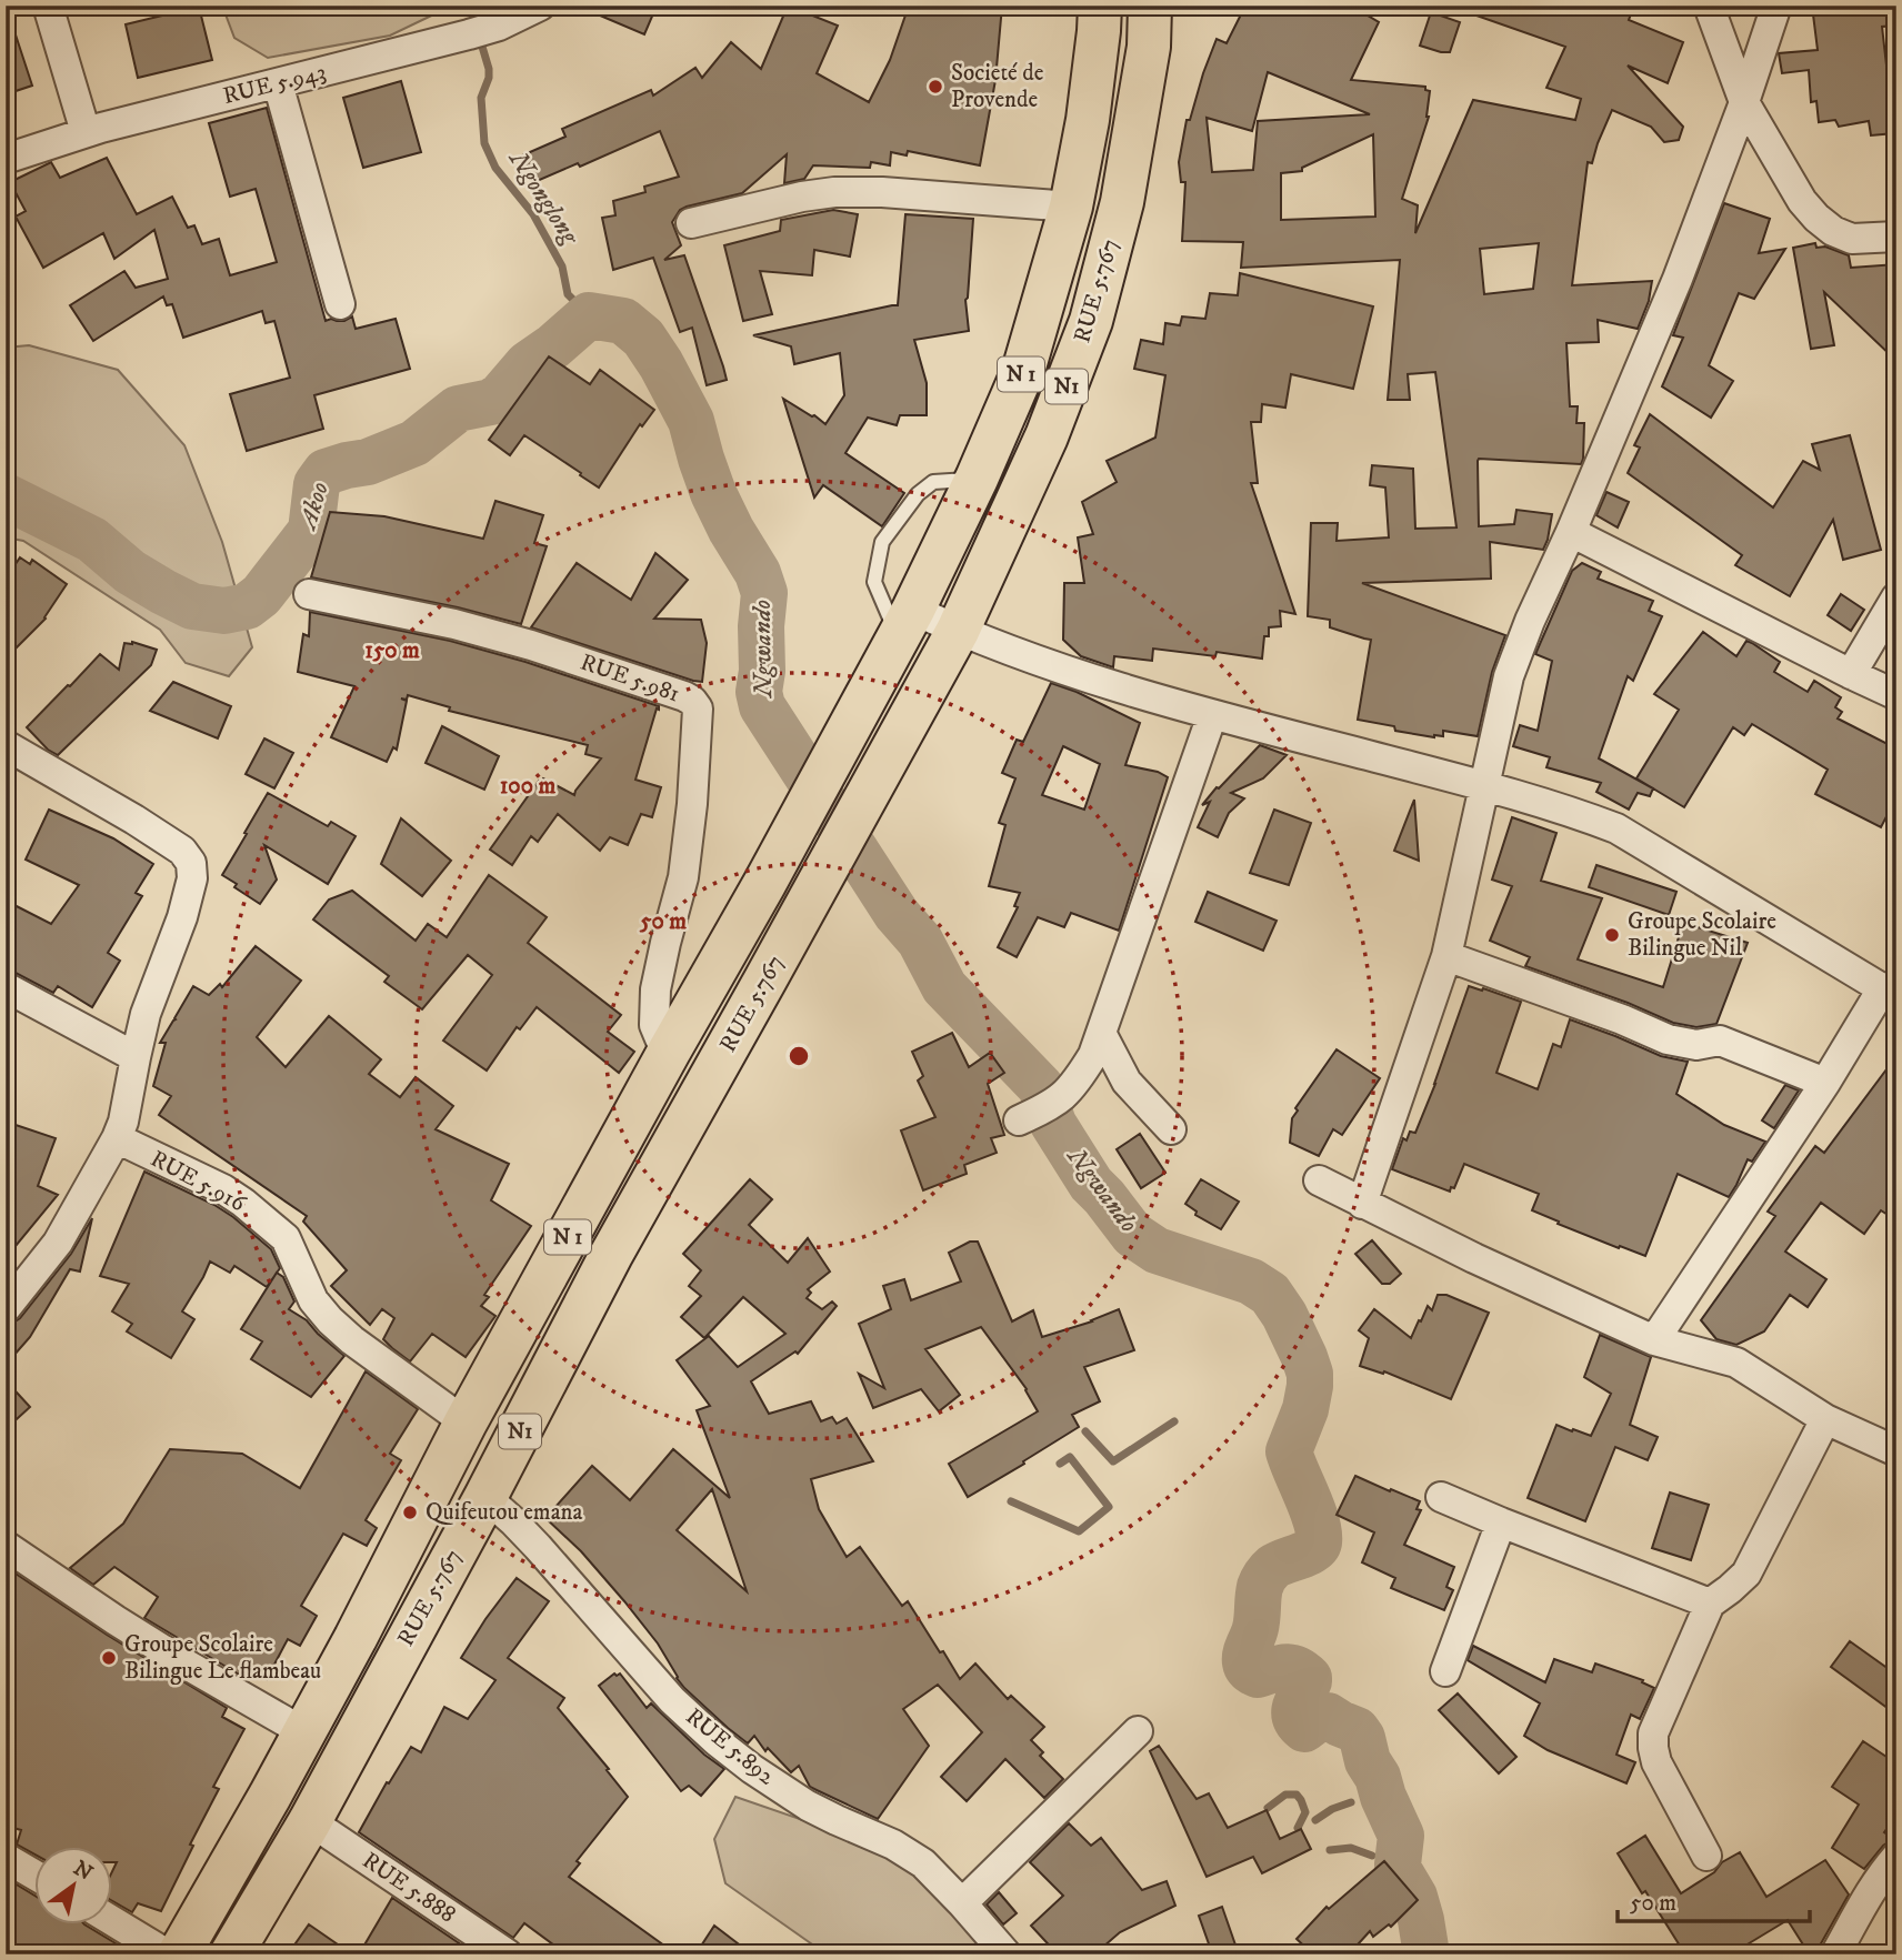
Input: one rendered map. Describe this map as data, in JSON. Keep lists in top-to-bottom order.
{
  "streets": {
    "highway": ["RUE 5.767", "N 1", "N1"],
    "street": [
      "RUE 5.943",
      "RUE 5.981",
      "RUE 5.916",
      "RUE 5.892",
      "RUE 5.888"
    ]
  },
  "crossings": [
    ["RUE 5.767", "RUE 5.892"],
    ["RUE 5.767", "RUE 5.888"],
    ["N 1", "RUE 5.981"],
    ["N 1", "RUE 5.916"]
  ],
  "water": ["Ngonglong", "Akoo", "Ngwando"],
  "places": [
    "Societé de Provende",
    "Groupe Scolaire Bilingue Nil",
    "Quifeutou emana",
    "Groupe Scolaire Bilingue Le flambeau"
  ],
  "scale_bar": "50 m",
  "north": "top right",
  "rings": ["150 m", "100 m", "50 m"]
}
